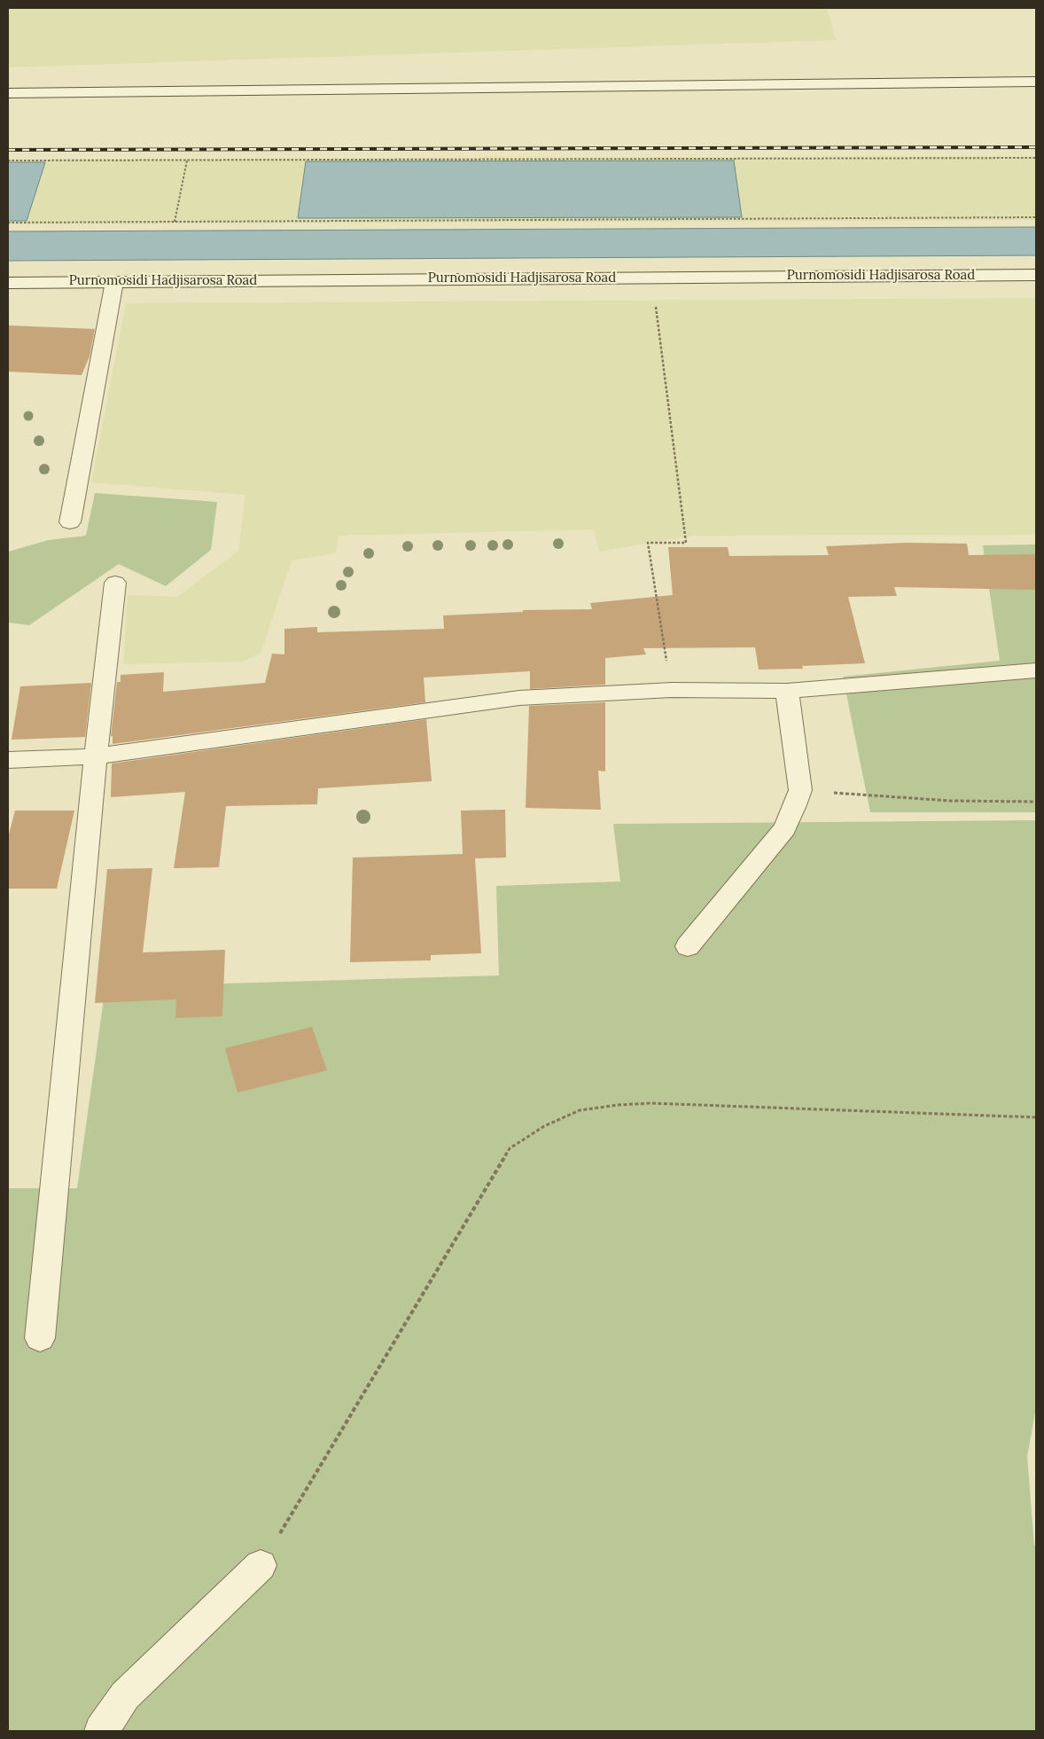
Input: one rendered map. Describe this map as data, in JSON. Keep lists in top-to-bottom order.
{
  "streets": {
    "street": ["Purnomosidi Hadjisarosa Road"]
  }
}
